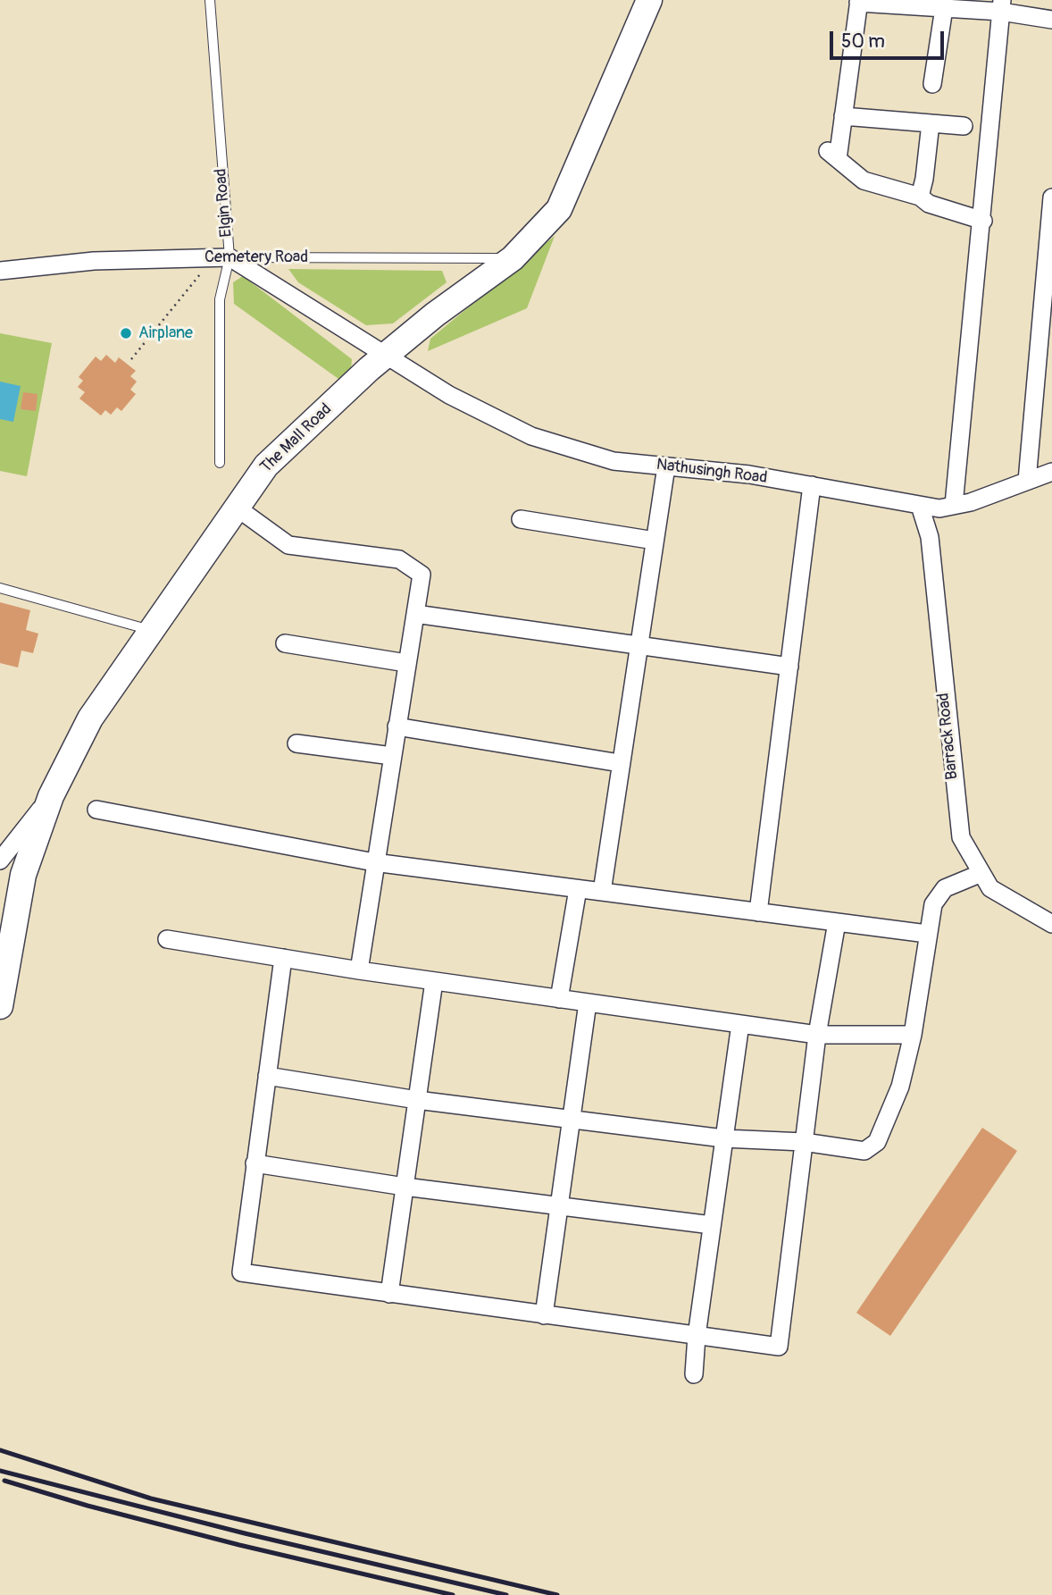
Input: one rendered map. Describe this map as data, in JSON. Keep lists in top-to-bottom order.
{
  "streets": {
    "street": [
      "Elgin Road",
      "Cemetery Road",
      "The Mall Road",
      "Nathusingh Road",
      "Barrack Road"
    ]
  },
  "crossings": [
    ["Elgin Road", "Cemetery Road"],
    ["Elgin Road", "The Mall Road"],
    ["Elgin Road", "Nathusingh Road"],
    ["Cemetery Road", "The Mall Road"],
    ["The Mall Road", "Nathusingh Road"],
    ["Nathusingh Road", "Barrack Road"]
  ],
  "places": ["Airplane"],
  "scale_bar": "50 m"
}
